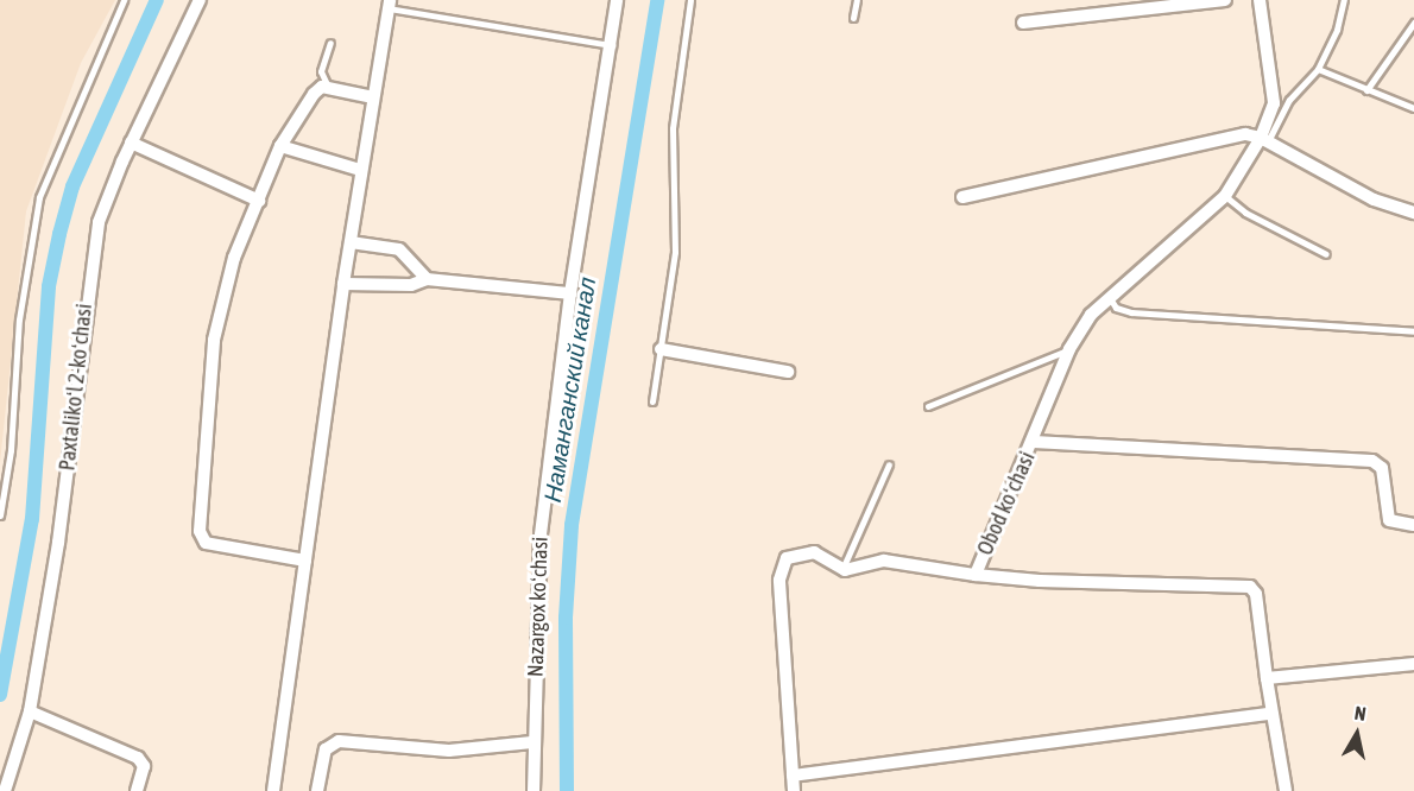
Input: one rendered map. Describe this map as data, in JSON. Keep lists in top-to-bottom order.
{
  "streets": {
    "street": ["Paxtalikoʻl 2-koʻchasi", "Obod koʻchasi", "Nazargox koʻchasi"]
  },
  "water": ["Наманганский канал"],
  "north": "top"
}
